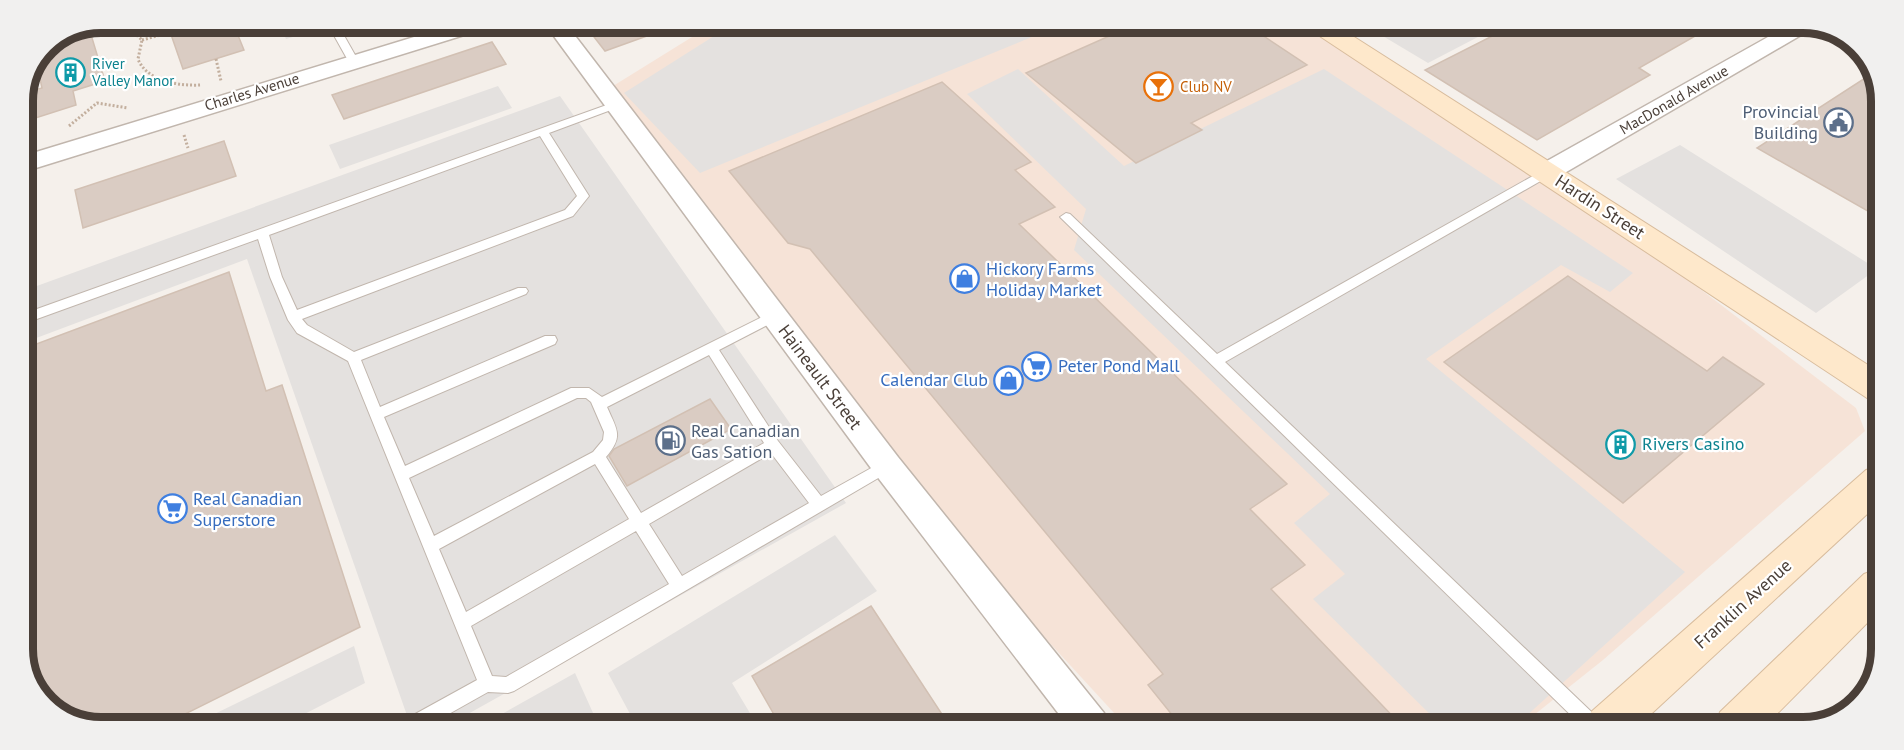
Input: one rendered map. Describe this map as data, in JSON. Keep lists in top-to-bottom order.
{
  "streets": {
    "main road": ["Hardin Street", "Franklin Avenue"],
    "street": ["Charles Avenue", "MacDonald Avenue", "Haineault Street"]
  },
  "crossings": [
    ["MacDonald Avenue", "Hardin Street"]
  ],
  "places": {
    "building": ["River Valley Manor", "Rivers Casino"],
    "bar": ["Club NV"],
    "public building": ["Provincial Building"],
    "shop": ["Hickory Farms Holiday Market", "Calendar Club"],
    "supermarket": ["Peter Pond Mall", "Real Canadian Superstore"],
    "fuel station": ["Real Canadian Gas Sation"]
  }
}
